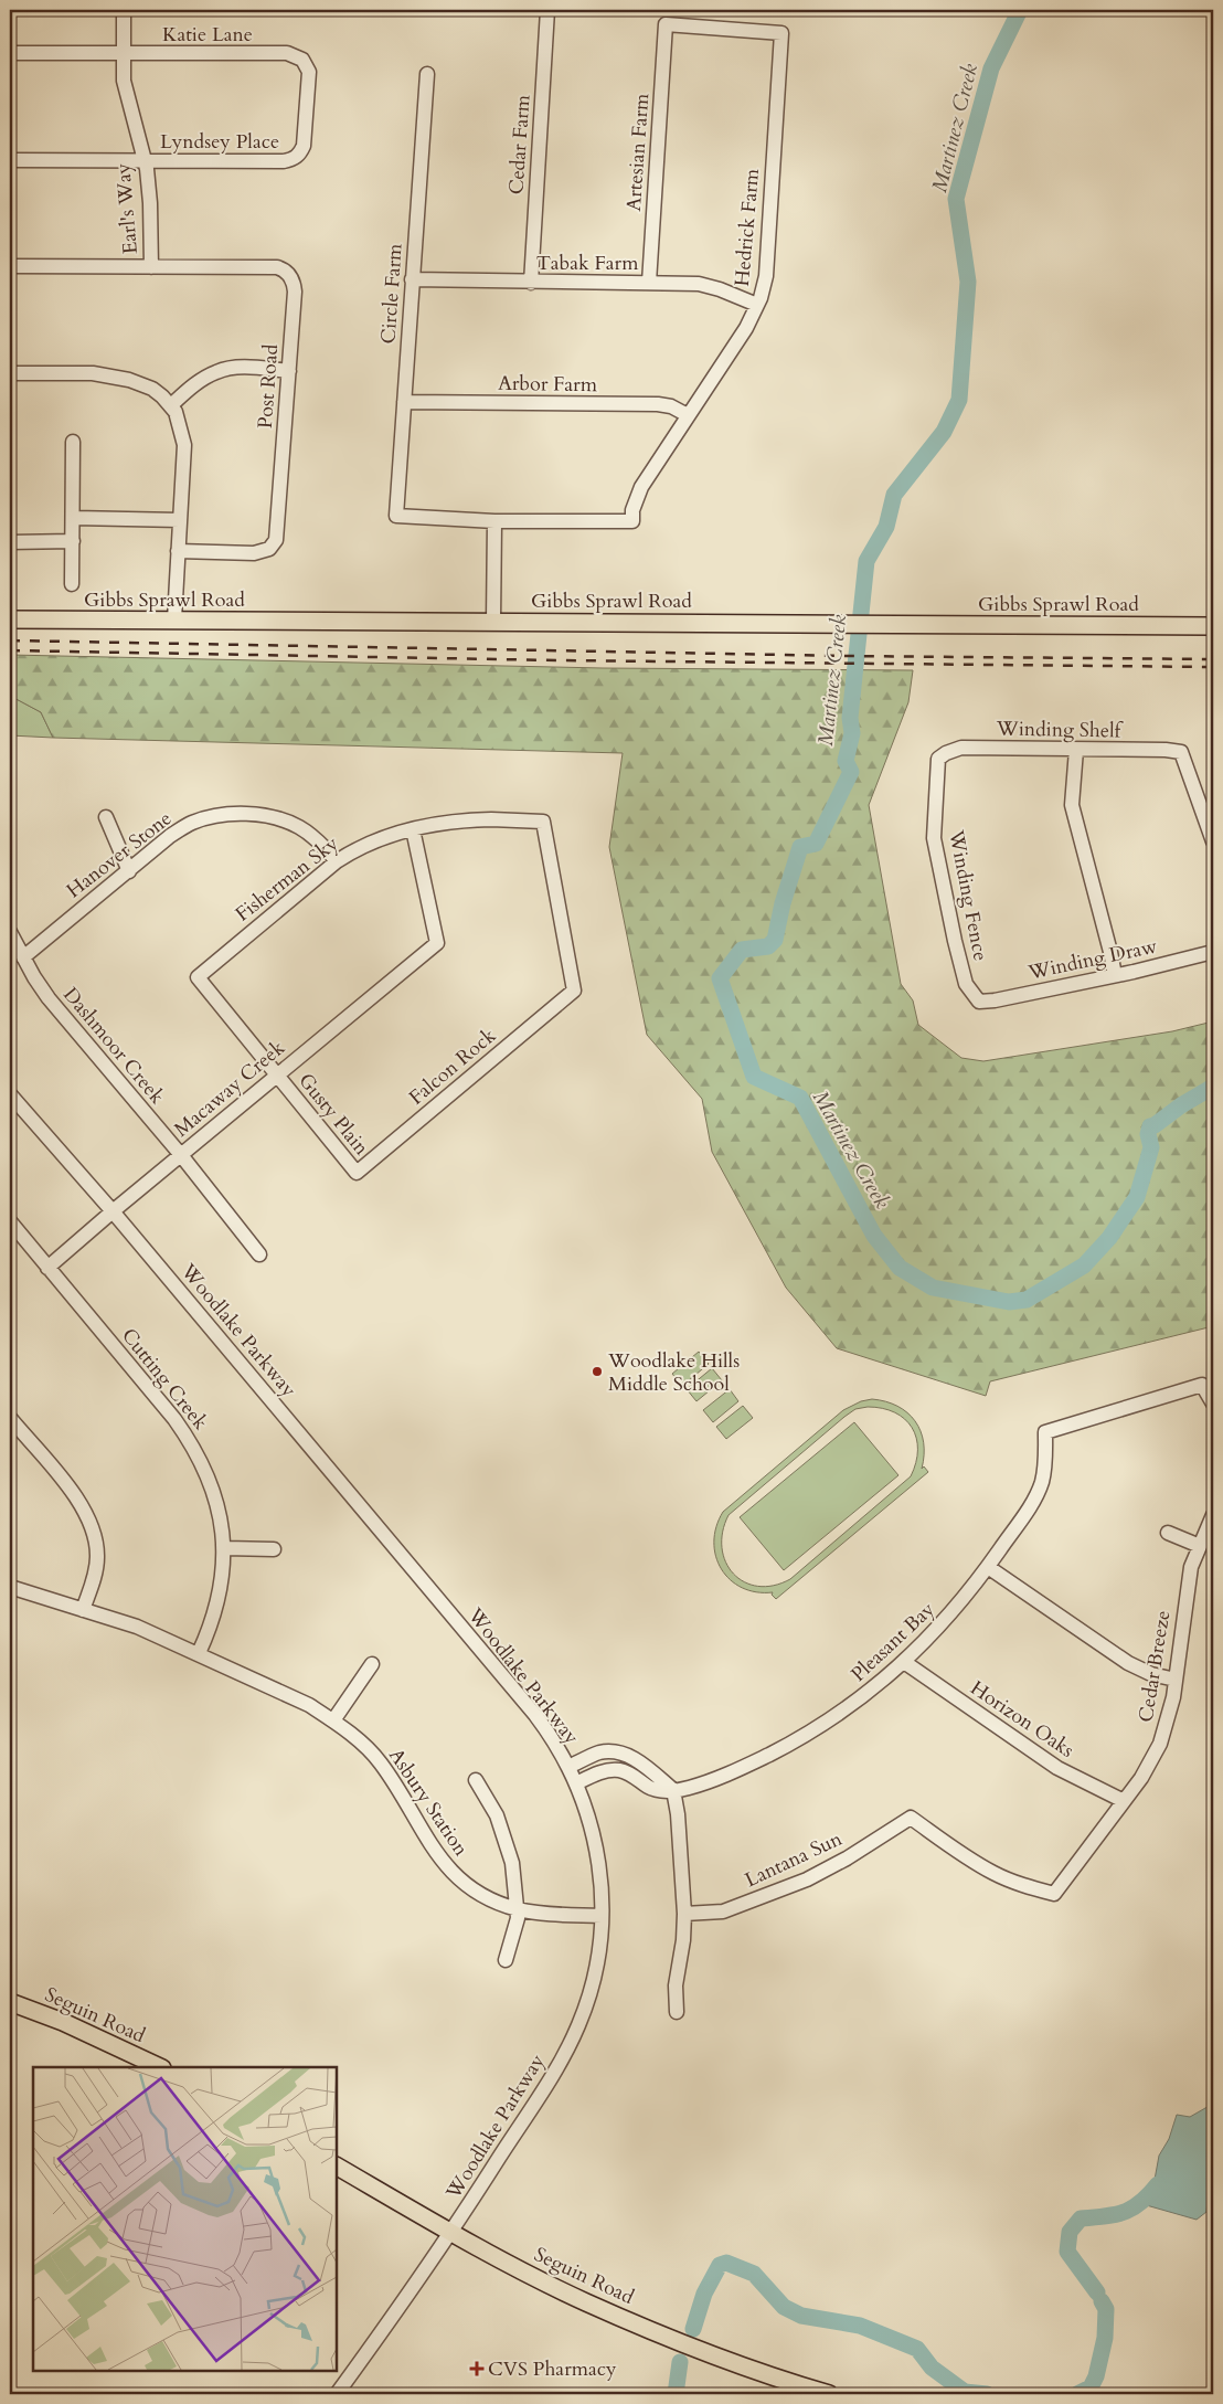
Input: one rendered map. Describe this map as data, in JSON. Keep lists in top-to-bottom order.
{
  "streets": {
    "main road": ["Gibbs Sprawl Road", "Seguin Road"],
    "street": [
      "Katie Lane",
      "Lyndsey Place",
      "Cedar Farm",
      "Artesian Farm",
      "Earl's Way",
      "Hedrick Farm",
      "Tabak Farm",
      "Circle Farm",
      "Arbor Farm",
      "Post Road",
      "Winding Shelf",
      "Hanover Stone",
      "Fisherman Sky",
      "Winding Fence",
      "Winding Draw",
      "Dashmoor Creek",
      "Falcon Rock",
      "Macaway Creek",
      "Gusty Plain",
      "Woodlake Parkway",
      "Cutting Creek",
      "Pleasant Bay",
      "Cedar Breeze",
      "Horizon Oaks",
      "Asbury Station",
      "Lantana Sun"
    ]
  },
  "crossings": [
    ["Katie Lane", "Lyndsey Place"],
    ["Katie Lane", "Earl's Way"],
    ["Lyndsey Place", "Earl's Way"],
    ["Cedar Farm", "Tabak Farm"],
    ["Artesian Farm", "Hedrick Farm"],
    ["Artesian Farm", "Tabak Farm"],
    ["Earl's Way", "Post Road"],
    ["Hedrick Farm", "Tabak Farm"],
    ["Hedrick Farm", "Circle Farm"],
    ["Hedrick Farm", "Arbor Farm"],
    ["Tabak Farm", "Circle Farm"],
    ["Circle Farm", "Arbor Farm"],
    ["Winding Shelf", "Winding Fence"],
    ["Hanover Stone", "Fisherman Sky"],
    ["Hanover Stone", "Dashmoor Creek"],
    ["Fisherman Sky", "Falcon Rock"],
    ["Fisherman Sky", "Macaway Creek"],
    ["Fisherman Sky", "Gusty Plain"],
    ["Winding Fence", "Winding Draw"],
    ["Dashmoor Creek", "Macaway Creek"],
    ["Falcon Rock", "Gusty Plain"],
    ["Macaway Creek", "Gusty Plain"],
    ["Macaway Creek", "Woodlake Parkway"],
    ["Macaway Creek", "Cutting Creek"],
    ["Woodlake Parkway", "Asbury Station"],
    ["Woodlake Parkway", "Seguin Road"],
    ["Cutting Creek", "Asbury Station"],
    ["Pleasant Bay", "Horizon Oaks"],
    ["Cedar Breeze", "Horizon Oaks"],
    ["Cedar Breeze", "Lantana Sun"]
  ],
  "water": ["Martinez Creek"],
  "places": {
    "other": ["Woodlake Hills Middle School"],
    "health": ["CVS Pharmacy"]
  }
}
